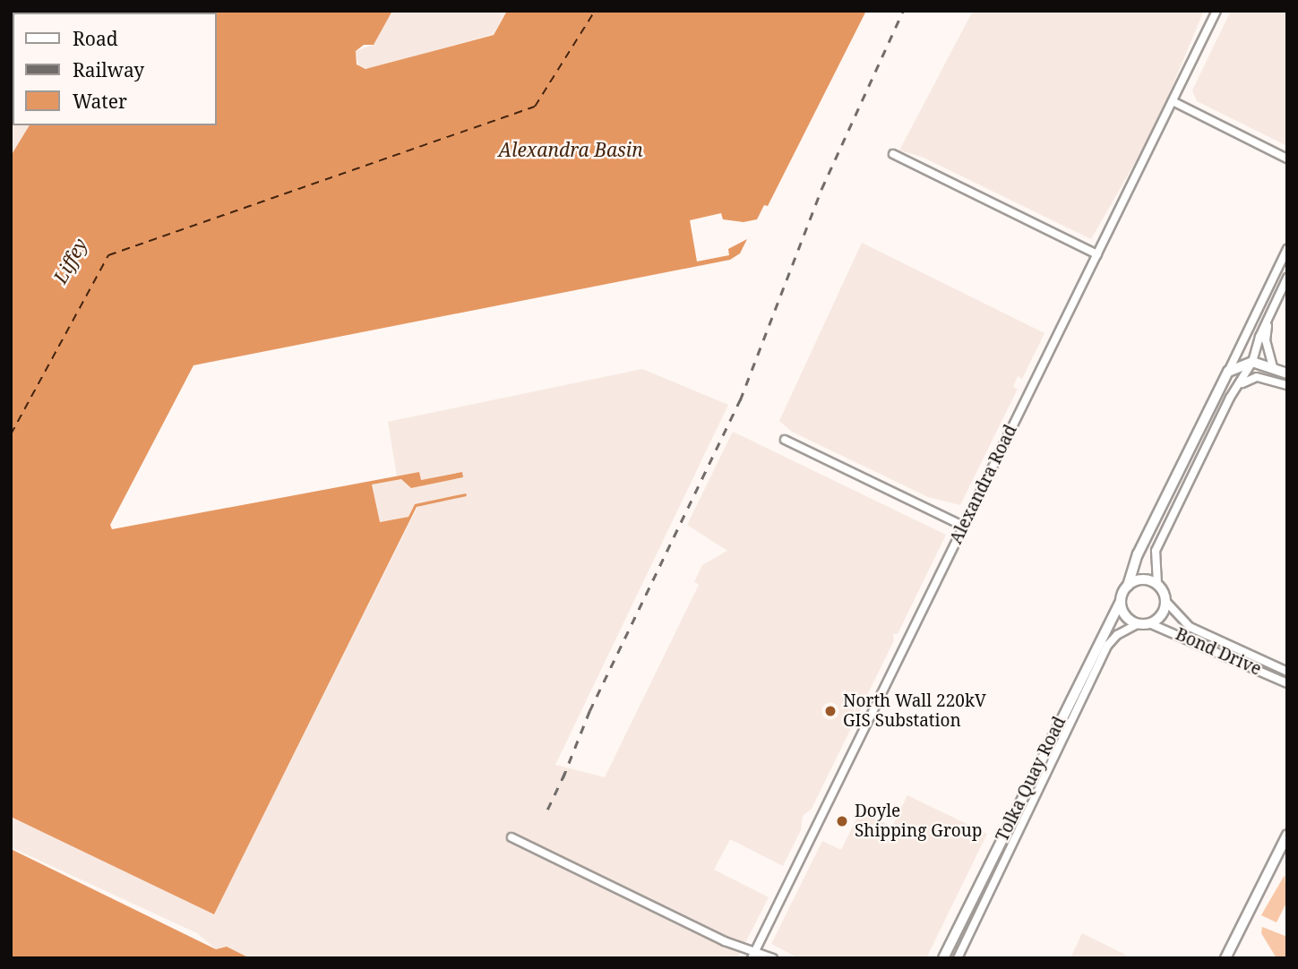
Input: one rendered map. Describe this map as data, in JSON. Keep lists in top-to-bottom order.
{
  "streets": {
    "street": ["Alexandra Road", "Bond Drive", "Tolka Quay Road"]
  },
  "crossings": [
    ["Bond Drive", "Tolka Quay Road"]
  ],
  "water": ["Alexandra Basin", "Liffey"],
  "places": ["North Wall 220kV GIS Substation", "Doyle Shipping Group"],
  "legend": ["Road", "Railway", "Water"]
}
